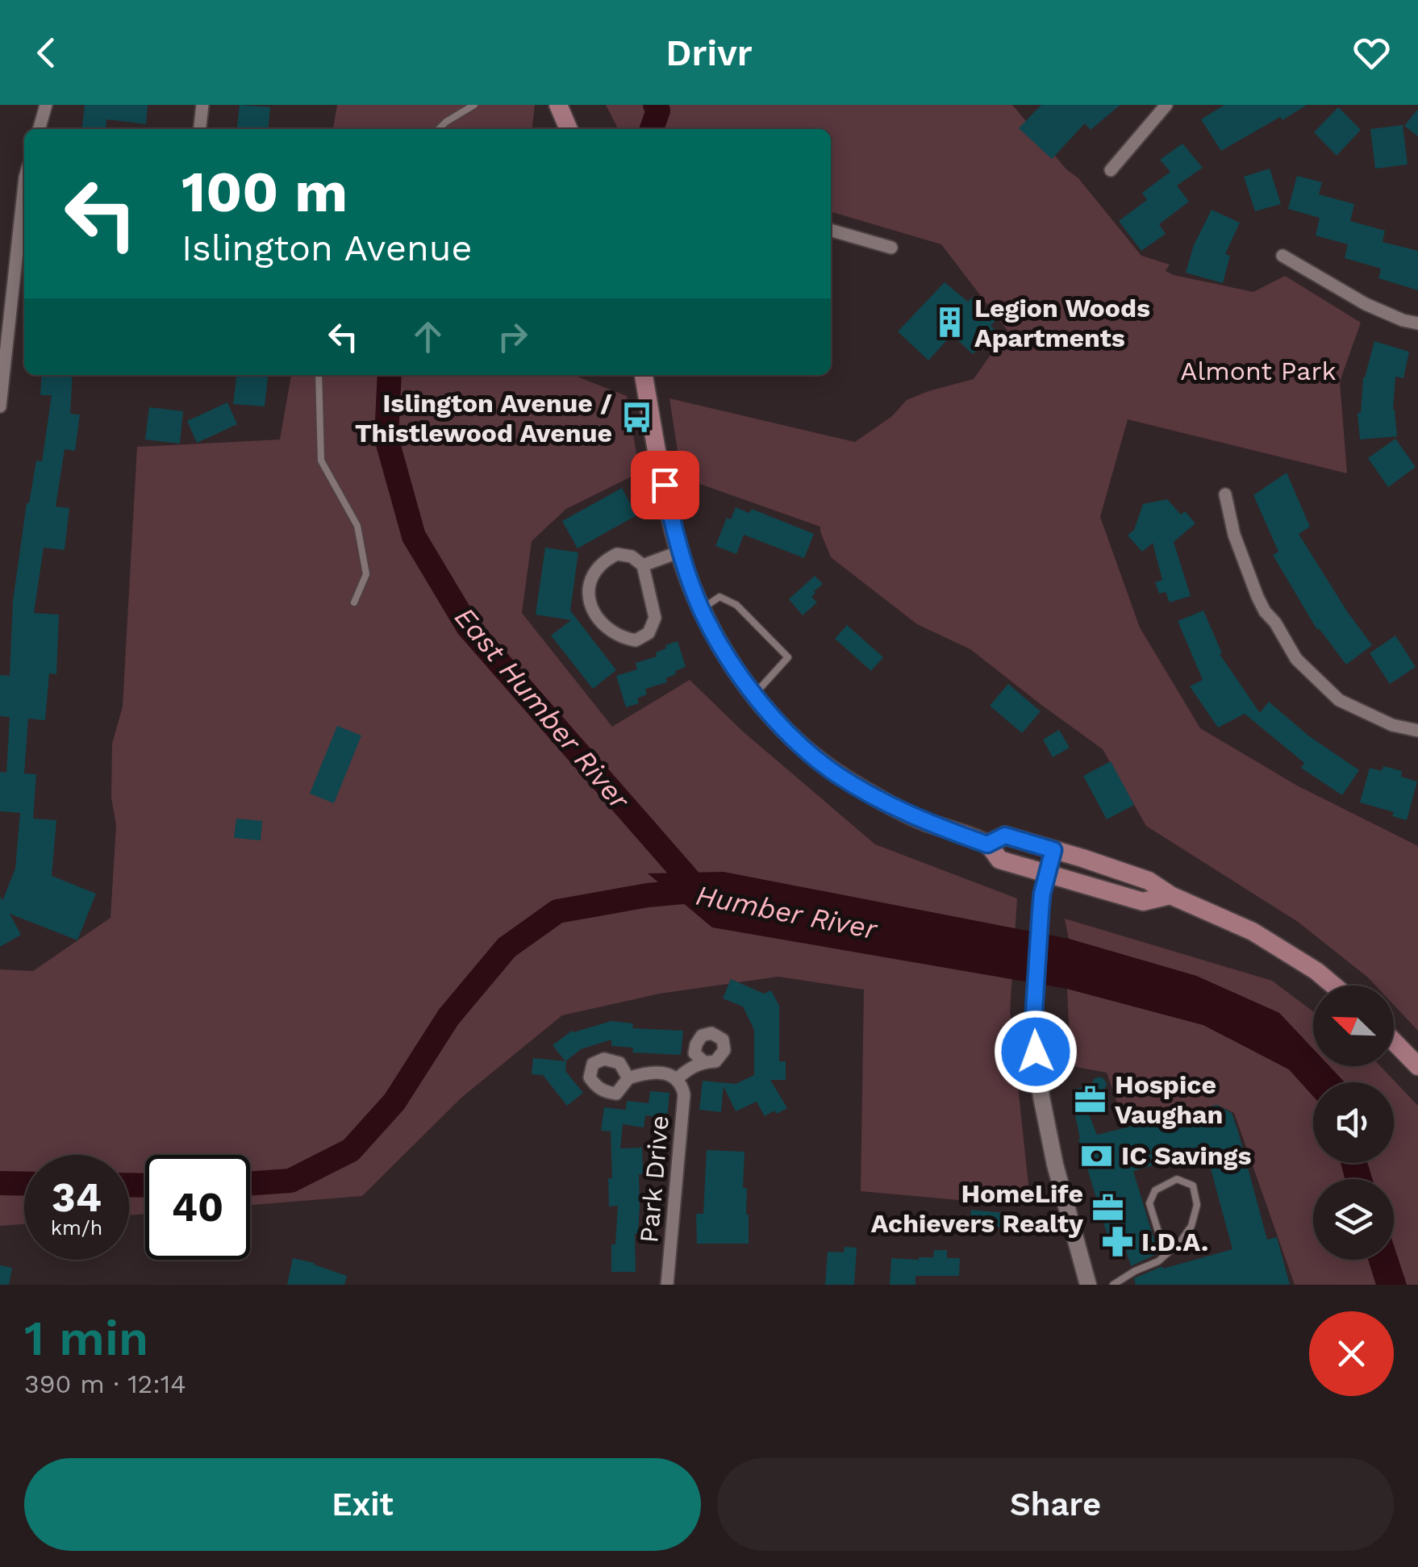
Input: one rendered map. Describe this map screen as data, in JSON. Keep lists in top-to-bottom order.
{
  "streets": {
    "street": ["Park Drive"]
  },
  "water": ["East Humber River", "Humber River"],
  "parks": ["Almont Park"],
  "places": {
    "building": ["Legion Woods Apartments"],
    "bus stop": ["Islington Avenue / Thistlewood Avenue"],
    "office": ["Hospice Vaughan", "HomeLife Achievers Realty"],
    "bank": ["IC Savings"],
    "pharmacy": ["I.D.A."]
  },
  "north": "top left",
  "page": {
    "header": "Drivr",
    "turn": ["100 m", "Islington Avenue"],
    "speed": "34 km/h",
    "limit": "40",
    "heading": ["1 min", "390 m · 12:14"],
    "buttons": ["Exit", "Share"]
  }
}
